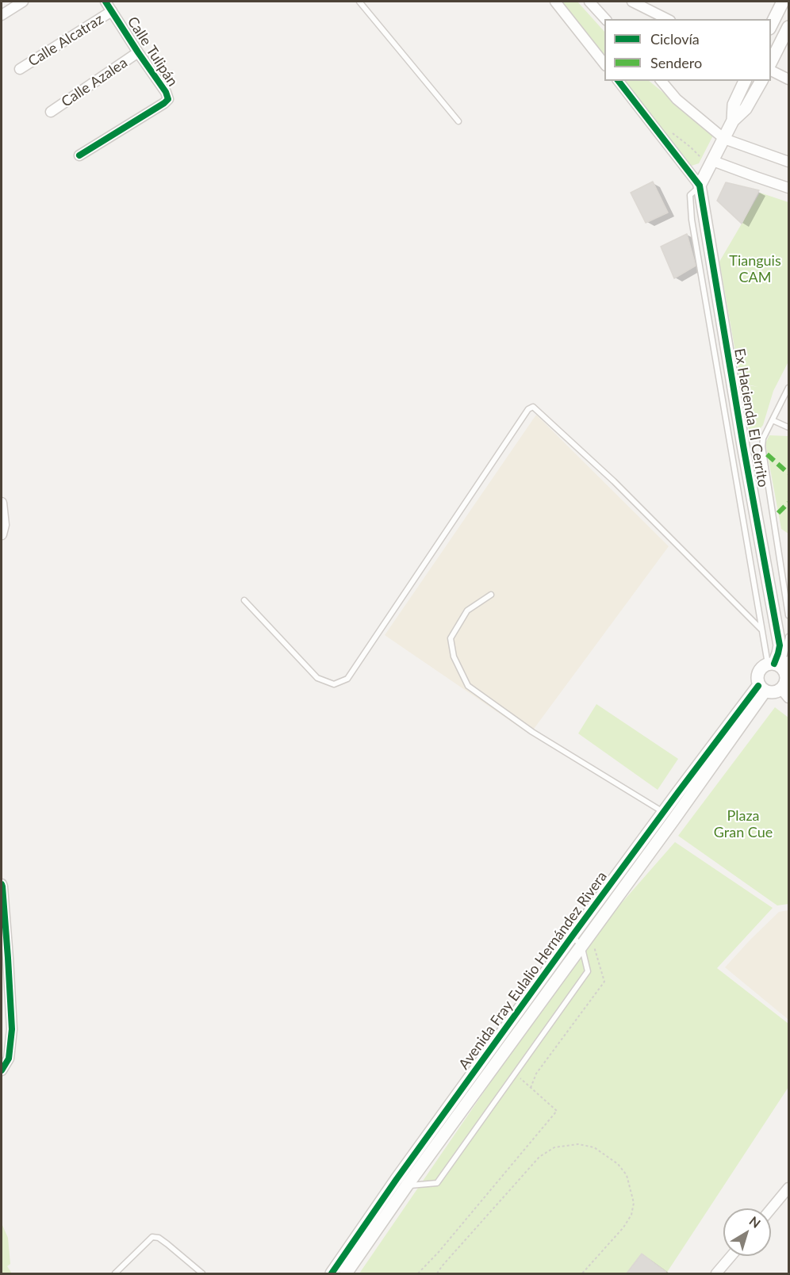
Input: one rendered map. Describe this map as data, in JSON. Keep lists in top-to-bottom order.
{
  "streets": {
    "street": [
      "Calle Alcatraz",
      "Calle Tulipán",
      "Calle Azalea",
      "Ex Hacienda El Cerrito",
      "Avenida Fray Eulalio Hernández Rivera"
    ]
  },
  "crossings": [
    ["Calle Alcatraz", "Calle Tulipán"],
    ["Calle Tulipán", "Calle Azalea"],
    ["Ex Hacienda El Cerrito", "Avenida Fray Eulalio Hernández Rivera"]
  ],
  "parks": ["Tianguis CAM", "Plaza Gran Cue"],
  "legend": ["Ciclovía", "Sendero"],
  "north": "top right"
}
